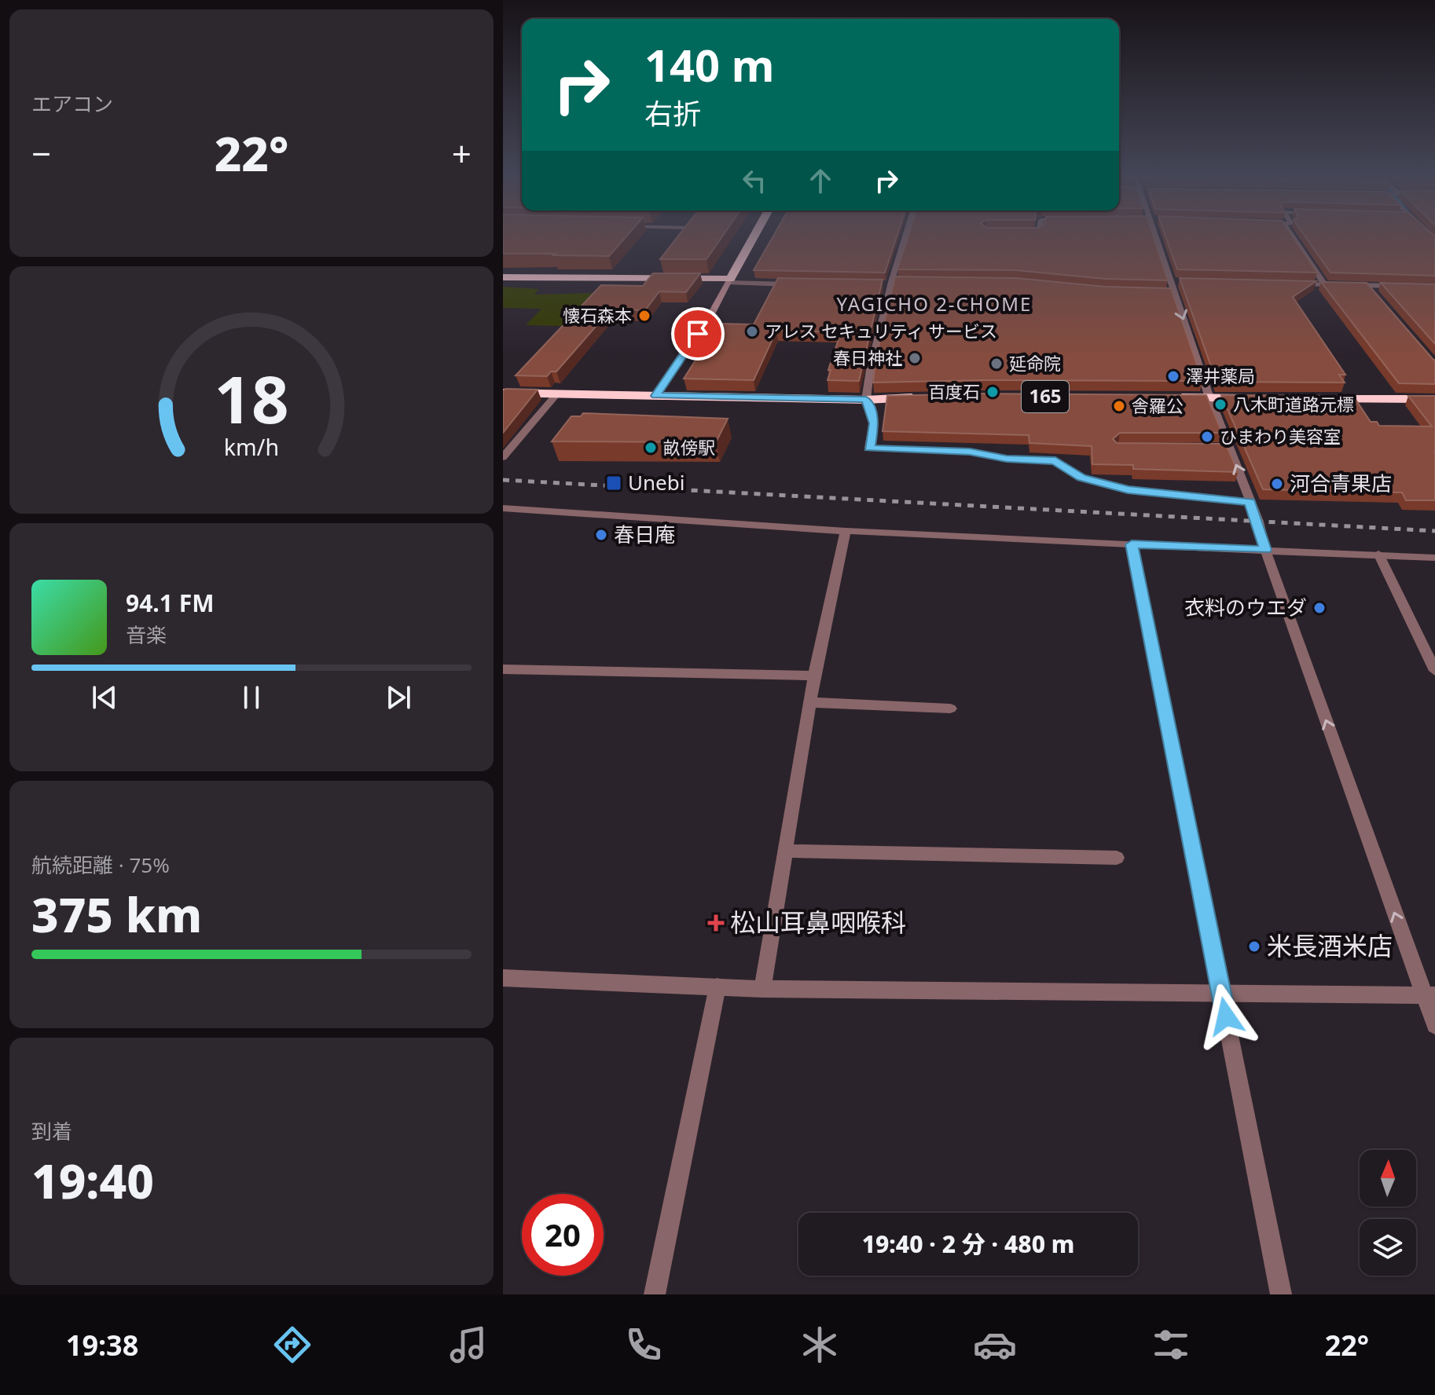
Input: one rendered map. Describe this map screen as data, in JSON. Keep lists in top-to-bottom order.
{
  "districts": ["YAGICHO 2-CHOME"],
  "places": {
    "other": [
      "懐石森本",
      "アレス セキュリティ サービス",
      "春日神社",
      "延命院",
      "澤井薬局",
      "百度石",
      "八木町道路元標",
      "舎羅公",
      "ひまわり美容室",
      "畝傍駅",
      "河合青果店",
      "春日庵",
      "衣料のウエダ",
      "米長酒米店"
    ],
    "transit": ["Unebi"],
    "health": ["松山耳鼻咽喉科"]
  },
  "north": "top",
  "page": {
    "tile": [
      "エアコン",
      ["航続距離 · 75%", "375 km"],
      ["到着", "19:40"]
    ],
    "turn": ["140 m", "右折"],
    "heat": ["−", "22°", "+"],
    "song": ["94.1 FM", "音楽"],
    "limit": "20",
    "trip": "19:40 · 2 分 · 480 m",
    "tabs": ["19:38", "22°"],
    "gauge": ["18", "km/h"]
  }
}
